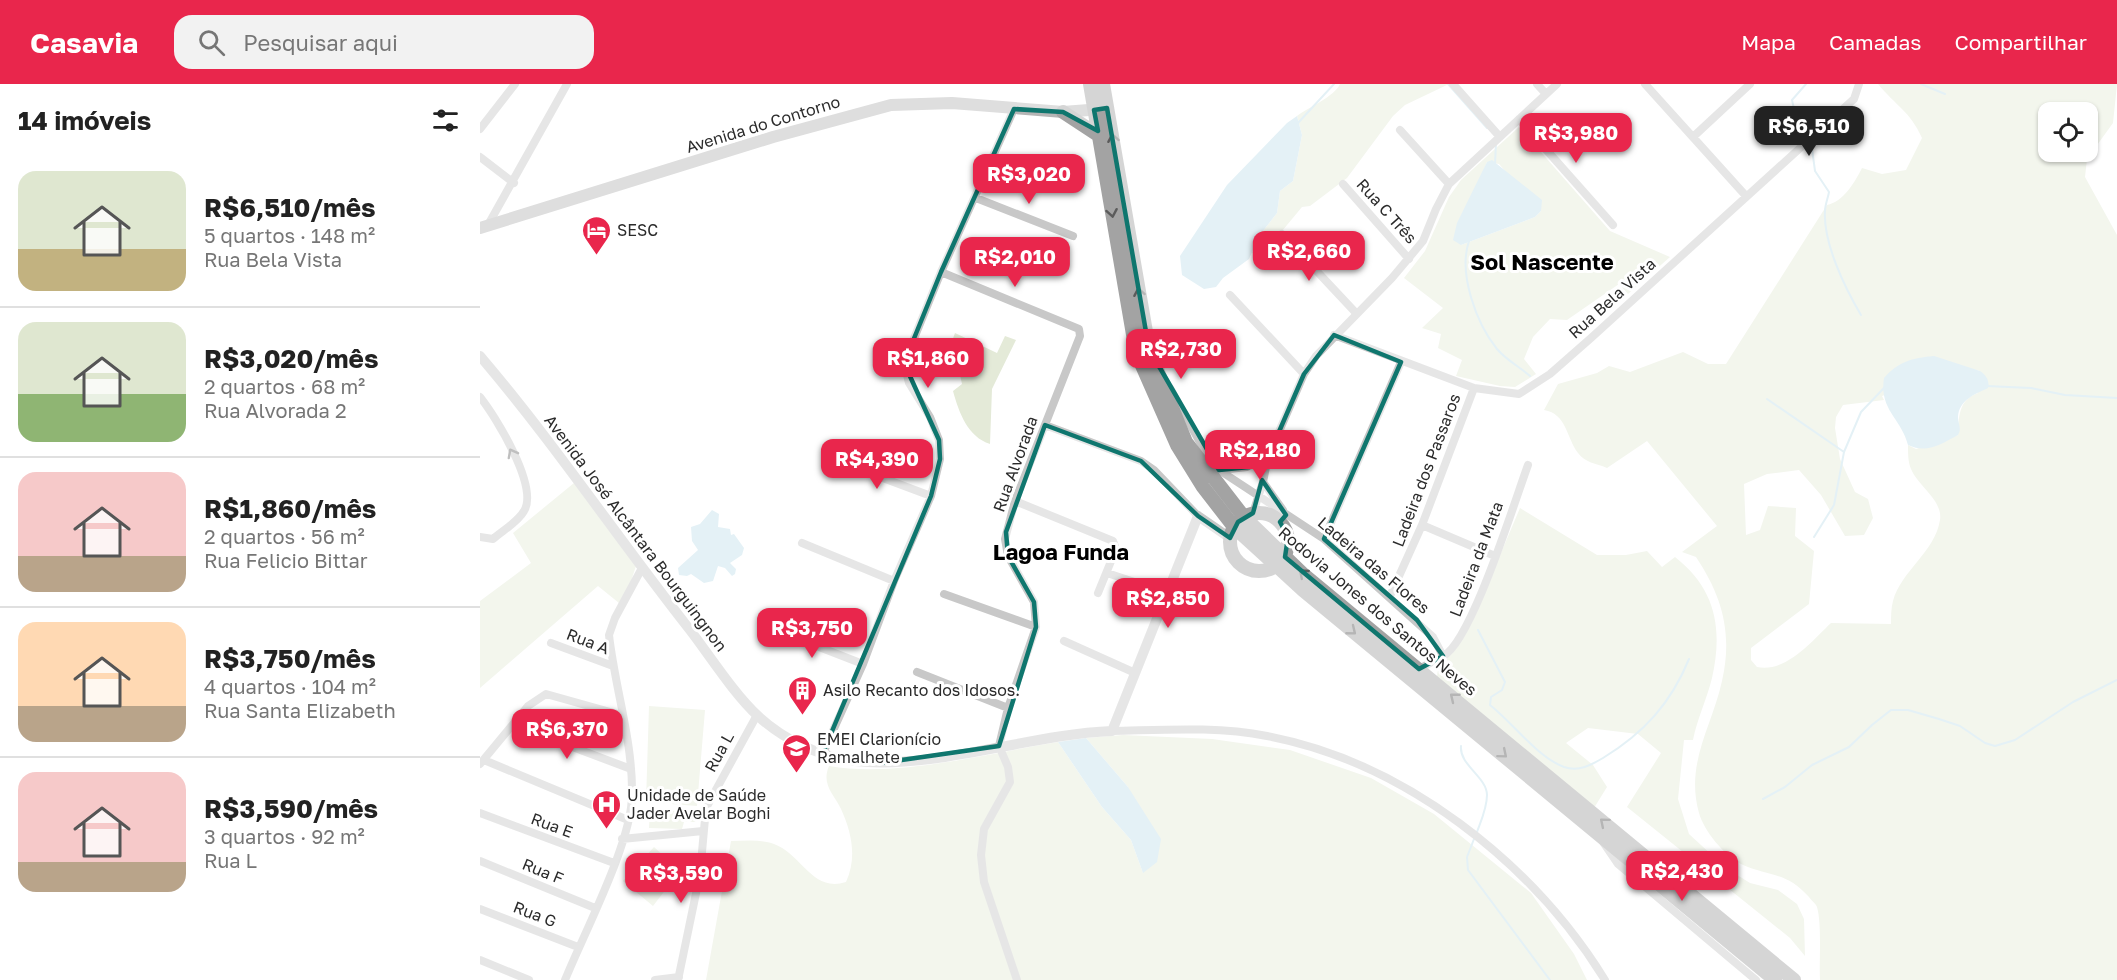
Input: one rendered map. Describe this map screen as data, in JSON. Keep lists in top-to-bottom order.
{
  "streets": {
    "main road": ["Avenida do Contorno", "Rodovia Jones dos Santos Neves"],
    "street": [
      "Rua C Três",
      "Rua Bela Vista",
      "Rua Alvorada",
      "Ladeira dos Passaros",
      "Avenida José Alcântara Bourguingnon",
      "Ladeira da Mata",
      "Ladeira das Flores",
      "Rua A",
      "Rua L",
      "Rua E",
      "Rua F",
      "Rua G"
    ]
  },
  "crossings": [
    ["Avenida do Contorno", "Rodovia Jones dos Santos Neves"],
    ["Rua Bela Vista", "Ladeira dos Passaros"],
    ["Rua Alvorada", "Avenida José Alcântara Bourguingnon"],
    ["Ladeira dos Passaros", "Ladeira das Flores"],
    ["Avenida José Alcântara Bourguingnon", "Rua L"],
    ["Ladeira da Mata", "Ladeira das Flores"],
    ["Ladeira das Flores", "Rodovia Jones dos Santos Neves"]
  ],
  "districts": ["Sol Nascente", "Lagoa Funda"],
  "places": {
    "hotel": ["SESC"],
    "building": ["Asilo Recanto dos Idosos."],
    "school or university": ["EMEI Clarionício Ramalhete"],
    "hospital": ["Unidade de Saúde Jader Avelar Boghi"]
  },
  "page": {
    "header": "Casavia",
    "search": "Pesquisar aqui",
    "nav": ["Mapa", "Camadas", "Compartilhar"],
    "heading": "14 imóveis",
    "price": [
      "R$6,510",
      "R$3,980",
      "R$3,020",
      "R$2,660",
      "R$2,010",
      "R$2,730",
      "R$1,860",
      "R$2,180",
      "R$4,390",
      "R$2,850",
      "R$3,750",
      "R$6,370",
      "R$2,430",
      "R$3,590"
    ],
    "list": [
      {
        "name": "R$6,510/mês",
        "note": "5 quartos · 148 m² · Rua Bela Vista"
      },
      {
        "name": "R$3,020/mês",
        "note": "2 quartos · 68 m² · Rua Alvorada 2"
      },
      {
        "name": "R$1,860/mês",
        "note": "2 quartos · 56 m² · Rua Felicio Bittar"
      },
      {
        "name": "R$3,750/mês",
        "note": "4 quartos · 104 m² · Rua Santa Elizabeth"
      },
      {
        "name": "R$3,590/mês",
        "note": "3 quartos · 92 m² · Rua L"
      }
    ]
  }
}
